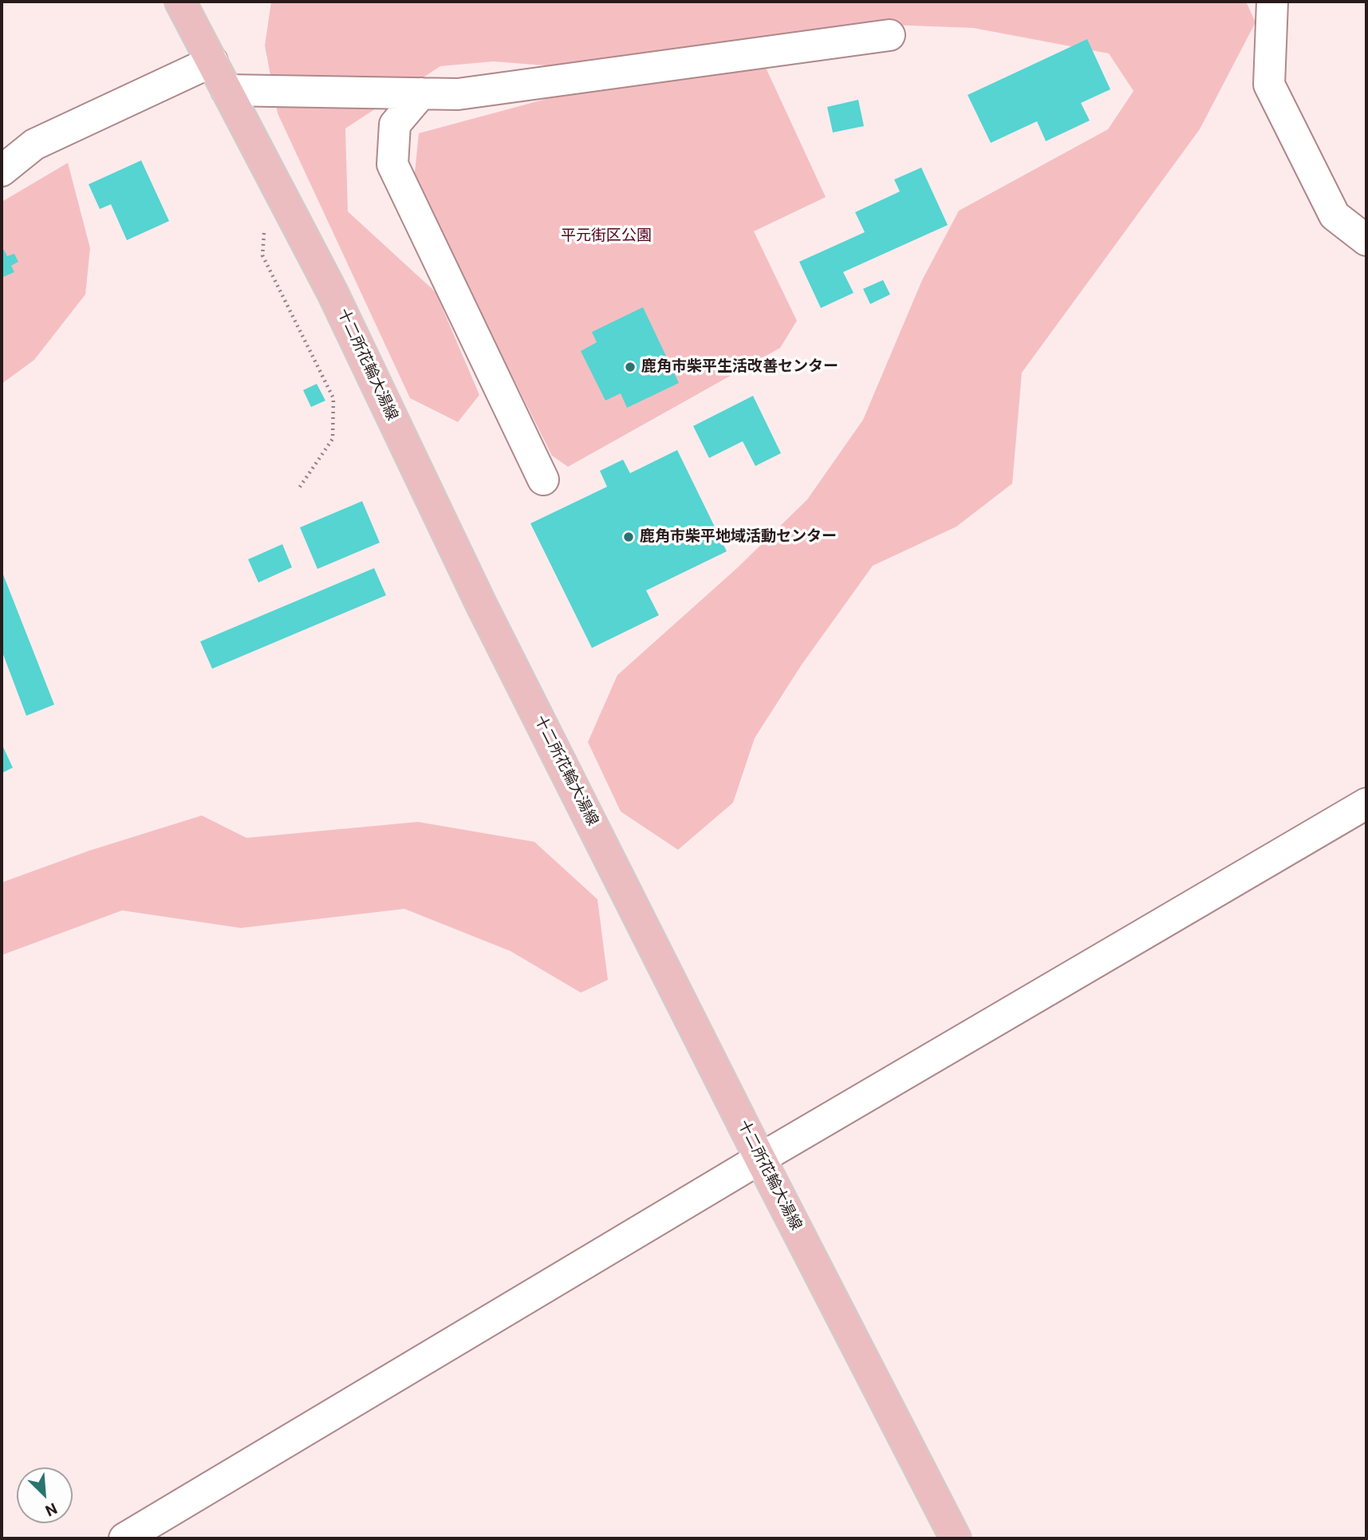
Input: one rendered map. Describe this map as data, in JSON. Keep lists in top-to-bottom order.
{
  "streets": {
    "main road": ["十二所花輪大湯線"]
  },
  "parks": ["平元街区公園"],
  "places": ["鹿角市柴平生活改善センター", "鹿角市柴平地域活動センター"],
  "north": "bottom right"
}
